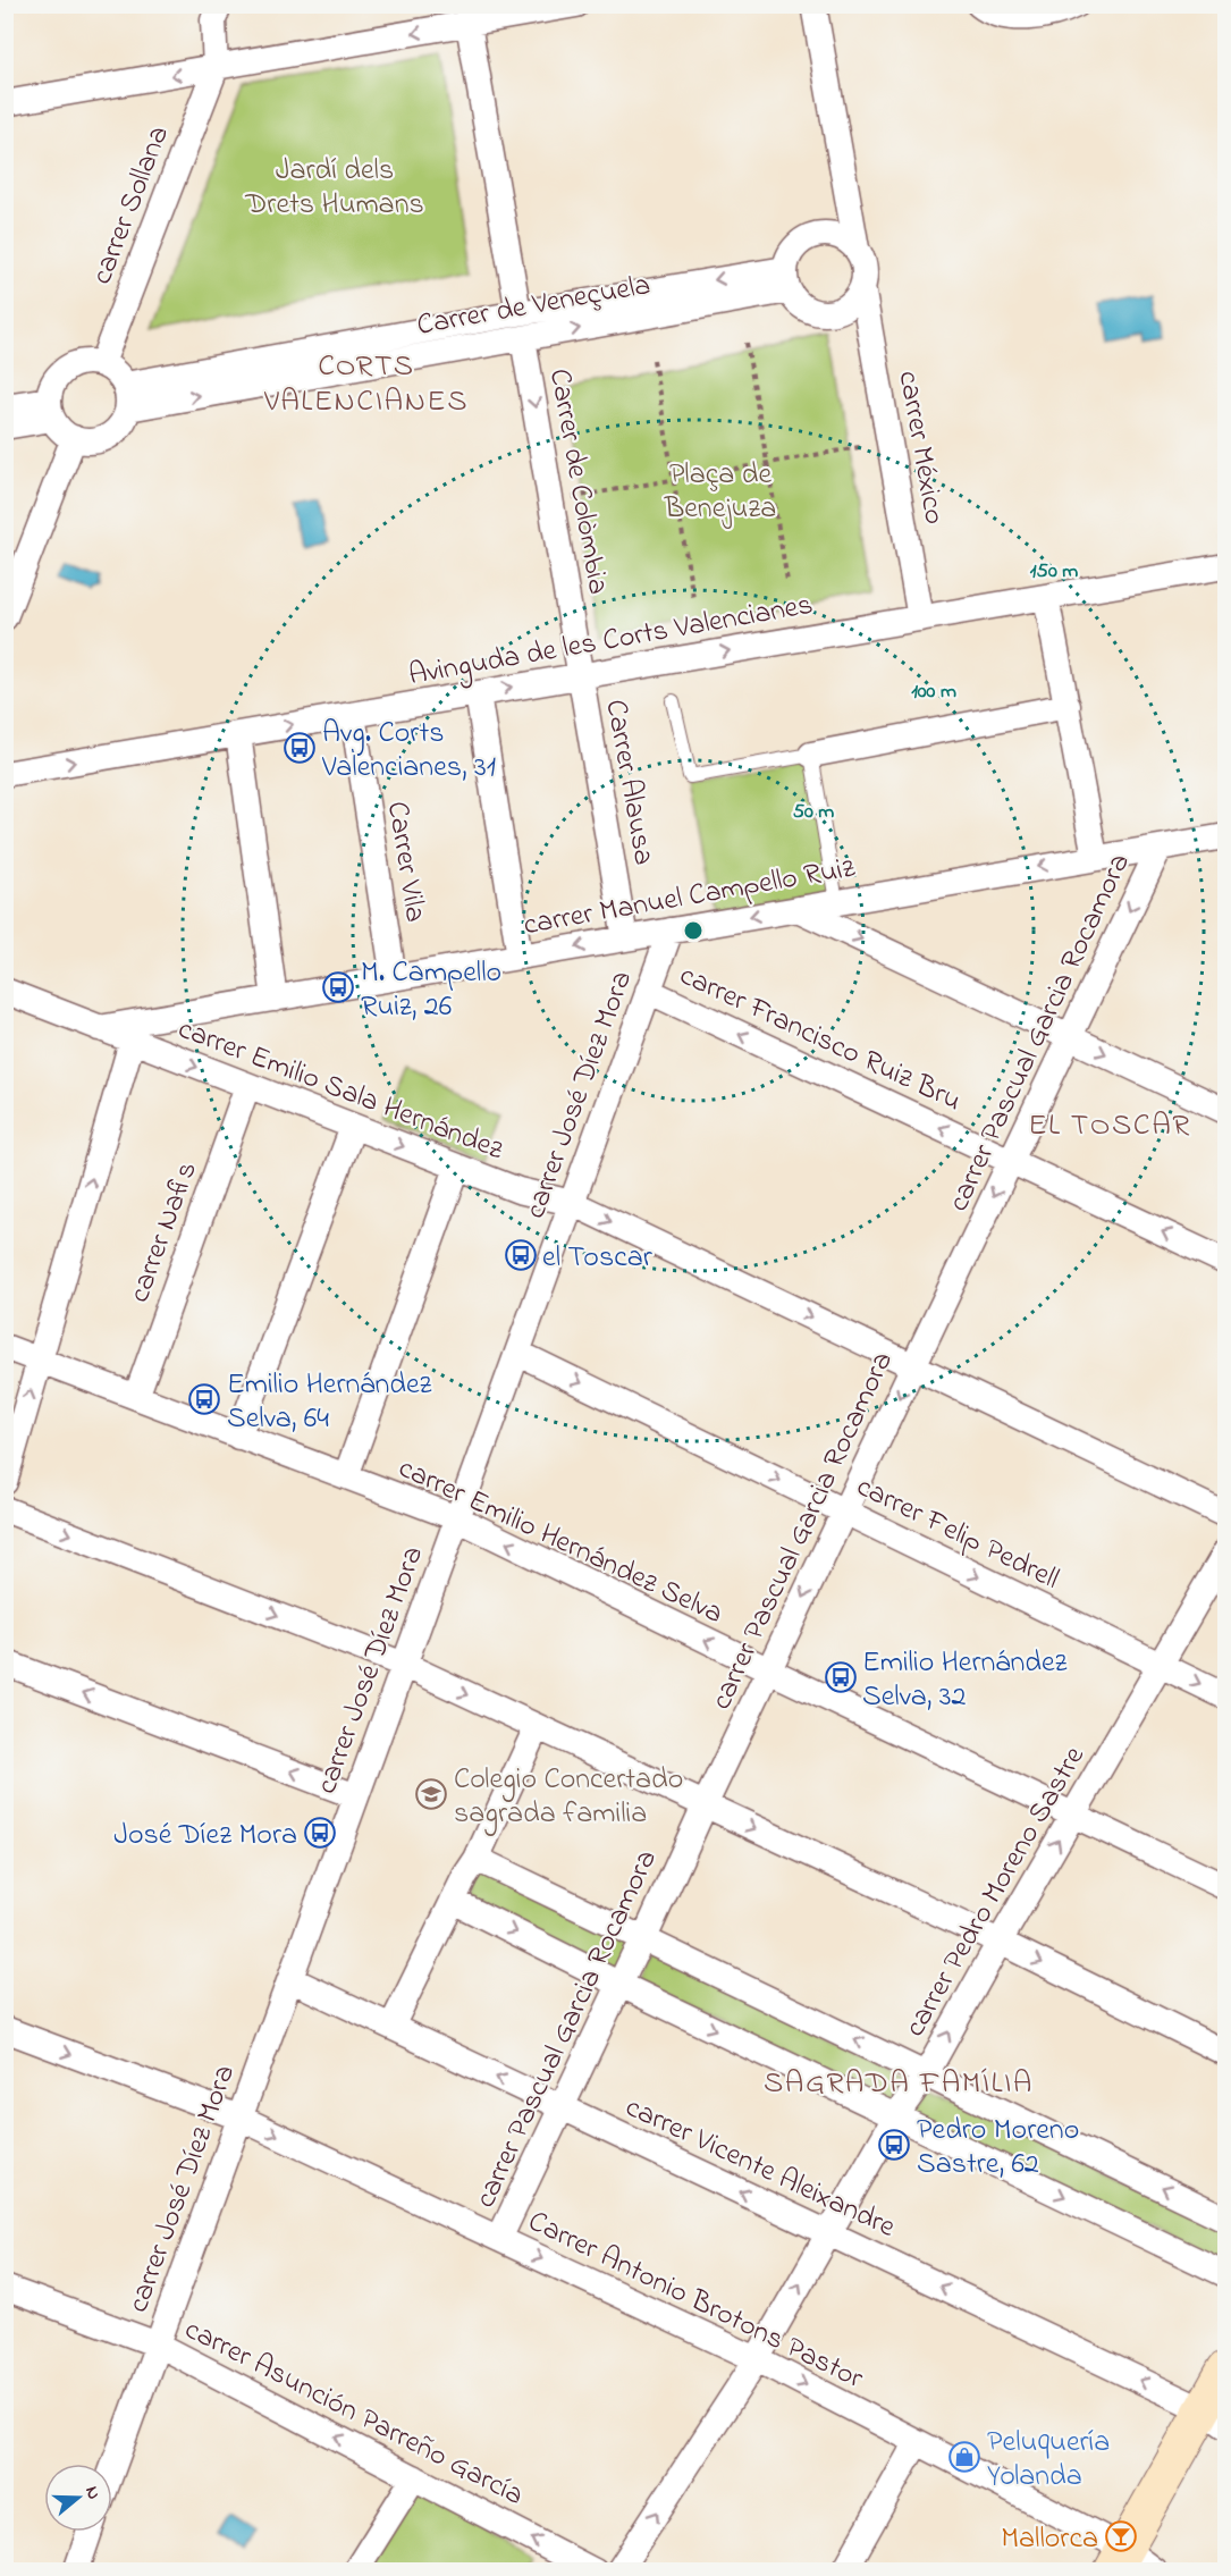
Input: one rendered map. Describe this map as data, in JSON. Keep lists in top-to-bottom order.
{
  "streets": {
    "street": [
      "carrer Sollana",
      "Carrer de Veneçuela",
      "carrer México",
      "Carrer de Colòmbia",
      "Avinguda de les Corts Valencianes",
      "Carrer Alausa",
      "Carrer Vila",
      "carrer Manuel Campello Ruiz",
      "carrer Pascual Garcia Rocamora",
      "carrer Francisco Ruiz Bru",
      "carrer Emilio Sala Hernández",
      "carrer José Díez Mora",
      "carrer Nafis",
      "carrer Felip Pedrell",
      "carrer Emilio Hernández Selva",
      "carrer Pedro Moreno Sastre",
      "carrer Vicente Aleixandre",
      "Carrer Antonio Brotons Pastor",
      "carrer Asunción Parreño García"
    ]
  },
  "crossings": [
    ["carrer Sollana", "Carrer de Veneçuela"],
    ["Carrer de Veneçuela", "carrer México"],
    ["Carrer de Veneçuela", "Carrer de Colòmbia"],
    ["carrer México", "Avinguda de les Corts Valencianes"],
    ["Carrer de Colòmbia", "Avinguda de les Corts Valencianes"],
    ["Carrer de Colòmbia", "Carrer Alausa"],
    ["Avinguda de les Corts Valencianes", "Carrer Alausa"],
    ["Avinguda de les Corts Valencianes", "Carrer Vila"],
    ["Carrer Alausa", "carrer Manuel Campello Ruiz"],
    ["Carrer Vila", "carrer Manuel Campello Ruiz"],
    ["carrer Manuel Campello Ruiz", "carrer Pascual Garcia Rocamora"],
    ["carrer Manuel Campello Ruiz", "carrer Emilio Sala Hernández"],
    ["carrer Manuel Campello Ruiz", "carrer José Díez Mora"],
    ["carrer Pascual Garcia Rocamora", "carrer Francisco Ruiz Bru"],
    ["carrer Pascual Garcia Rocamora", "carrer Emilio Sala Hernández"],
    ["carrer Pascual Garcia Rocamora", "carrer Felip Pedrell"],
    ["carrer Pascual Garcia Rocamora", "carrer Emilio Hernández Selva"],
    ["carrer Pascual Garcia Rocamora", "carrer Vicente Aleixandre"],
    ["carrer Pascual Garcia Rocamora", "Carrer Antonio Brotons Pastor"],
    ["carrer Francisco Ruiz Bru", "carrer José Díez Mora"],
    ["carrer Emilio Sala Hernández", "carrer José Díez Mora"],
    ["carrer Emilio Sala Hernández", "carrer Nafis"],
    ["carrer José Díez Mora", "carrer Felip Pedrell"],
    ["carrer José Díez Mora", "carrer Emilio Hernández Selva"],
    ["carrer José Díez Mora", "carrer Vicente Aleixandre"],
    ["carrer José Díez Mora", "Carrer Antonio Brotons Pastor"],
    ["carrer José Díez Mora", "carrer Asunción Parreño García"],
    ["carrer Nafis", "carrer Emilio Hernández Selva"],
    ["carrer Felip Pedrell", "carrer Pedro Moreno Sastre"],
    ["carrer Emilio Hernández Selva", "carrer Pedro Moreno Sastre"],
    ["carrer Pedro Moreno Sastre", "carrer Vicente Aleixandre"],
    ["carrer Pedro Moreno Sastre", "Carrer Antonio Brotons Pastor"]
  ],
  "one_way": [
    "Carrer de Colòmbia",
    "Avinguda de les Corts Valencianes",
    "carrer Pascual Garcia Rocamora",
    "carrer Emilio Sala Hernández",
    "carrer Felip Pedrell",
    "carrer Pedro Moreno Sastre",
    "Carrer Antonio Brotons Pastor",
    "carrer Asunción Parreño García"
  ],
  "districts": ["CORTS VALENCIANES", "EL TOSCAR", "SAGRADA FAMÍLIA"],
  "parks": ["Jardí dels Drets Humans", "Plaça de Benejuza"],
  "places": {
    "bus stop": [
      "Avg. Corts Valencianes, 31",
      "M. Campello Ruiz, 26",
      "el Toscar",
      "Emilio Hernández Selva, 64",
      "Emilio Hernández Selva, 32",
      "José Díez Mora",
      "Pedro Moreno Sastre, 62"
    ],
    "school or university": ["Colegio Concertado sagrada familia"],
    "shop": ["Peluquería Yolanda"],
    "bar": ["Mallorca"]
  },
  "north": "right",
  "rings": ["150 m", "100 m", "50 m"]
}
